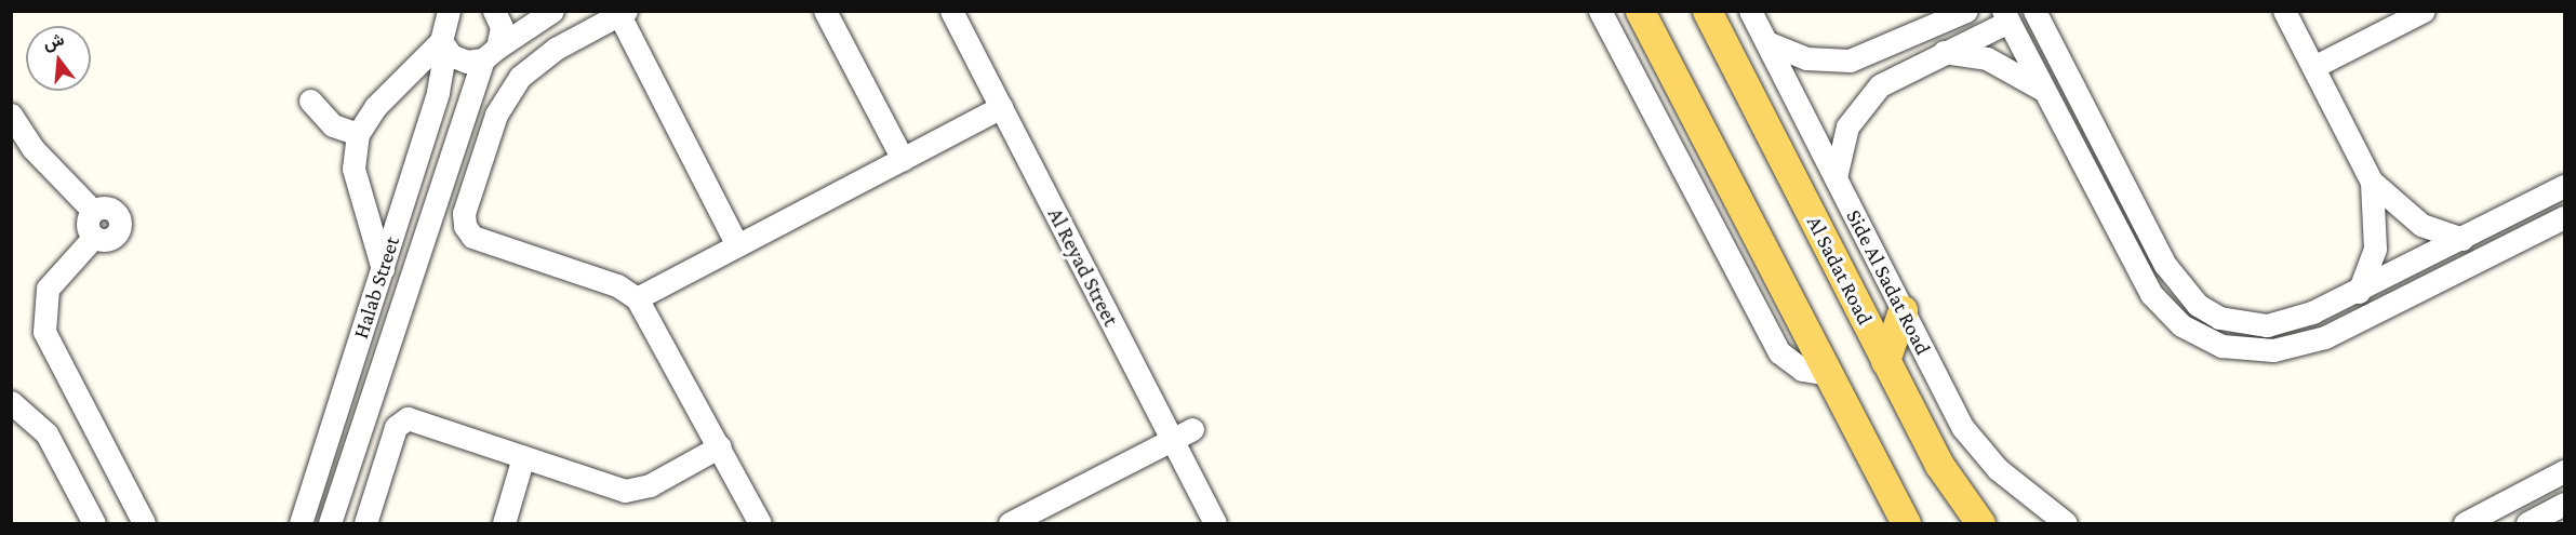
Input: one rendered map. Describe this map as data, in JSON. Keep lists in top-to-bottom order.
{
  "streets": {
    "main road": ["Al Sadat Road"],
    "street": ["Al Reyad Street", "Side Al Sadat Road", "Halab Street"]
  },
  "north": "top"
}
